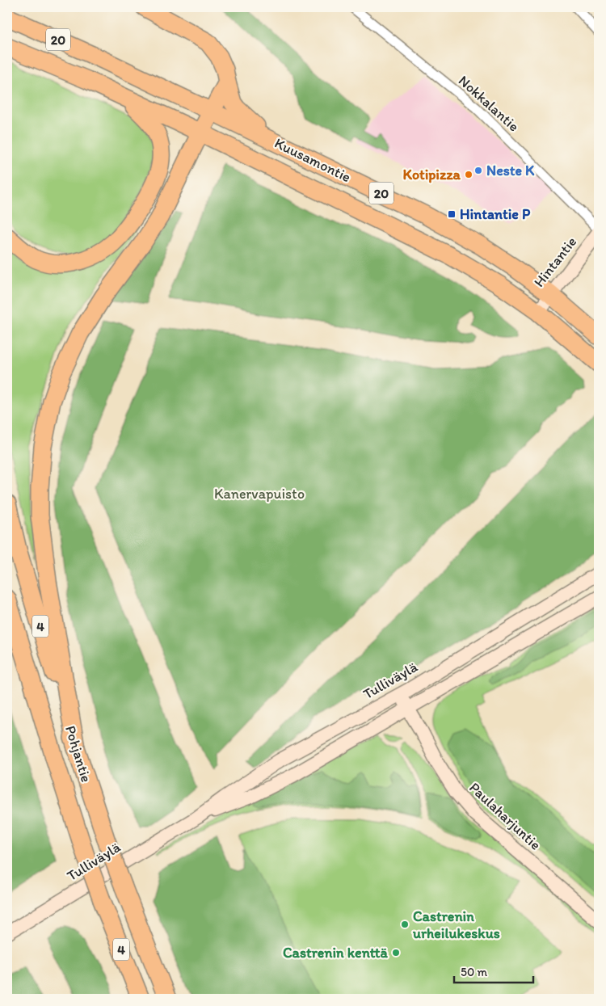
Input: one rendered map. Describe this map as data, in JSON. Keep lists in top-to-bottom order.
{
  "streets": {
    "highway": [
      "20",
      "Kuusamontie",
      "4",
      "Pohjantie"
    ],
    "main road": ["Hintantie", "Tulliväylä", "Paulaharjuntie"],
    "street": ["Nokkalantie"]
  },
  "crossings": [
    ["Nokkalantie", "Hintantie"],
    ["Kuusamontie", "Hintantie"],
    ["Tulliväylä", "Paulaharjuntie"]
  ],
  "parks": ["Kanervapuisto"],
  "places": {
    "other": [
      "Neste K",
      "Kotipizza",
      "Castrenin urheilukeskus",
      "Castrenin kenttä"
    ],
    "transit": ["Hintantie P"]
  },
  "scale_bar": "50 m"
}
